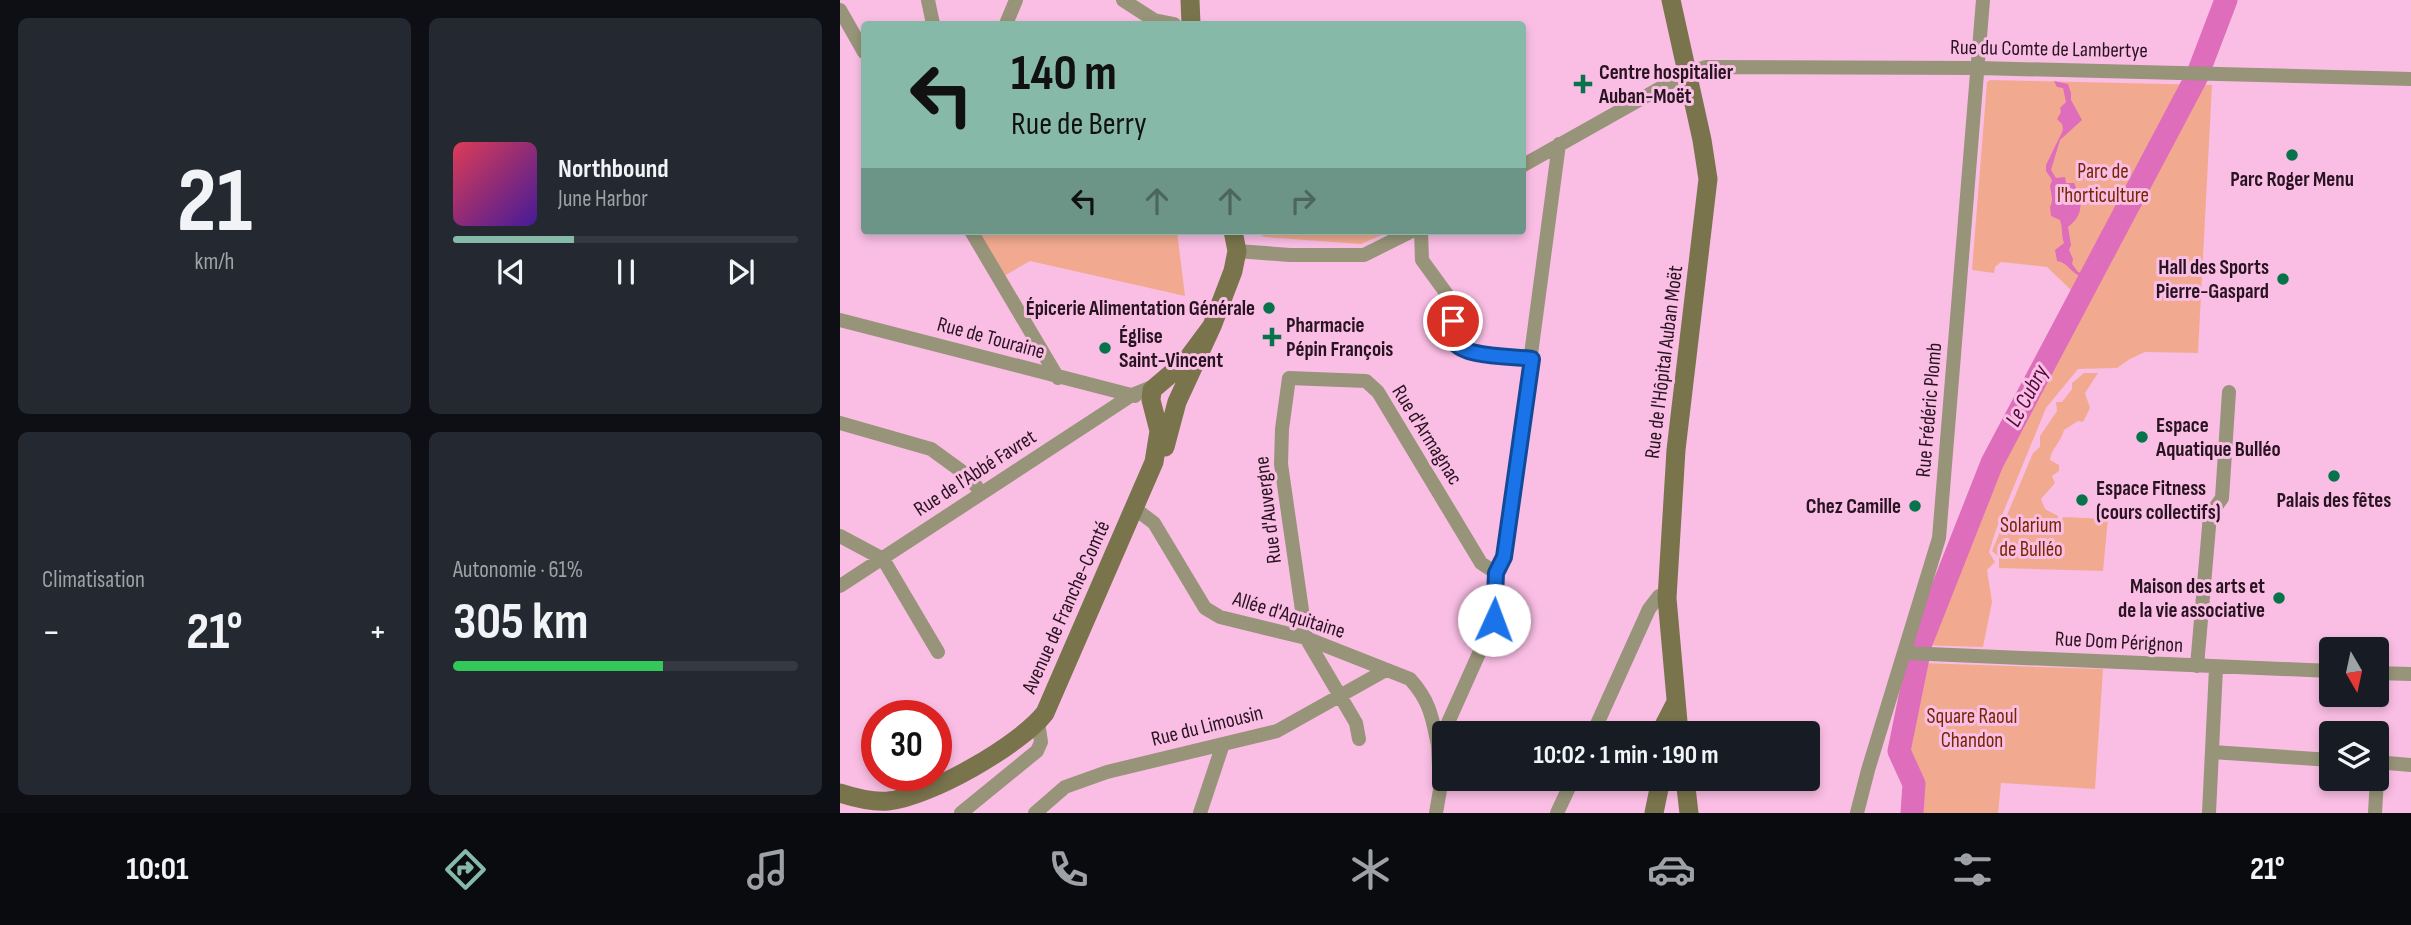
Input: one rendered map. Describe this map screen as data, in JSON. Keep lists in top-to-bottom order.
{
  "streets": {
    "street": [
      "Rue du Comte de Lambertye",
      "Rue de Touraine",
      "Rue de l'Hôpital Auban Moët",
      "Rue Frédéric Plomb",
      "Rue d'Armagnac",
      "Rue de l'Abbé Favret",
      "Rue d'Auvergne",
      "Avenue de Franche-Comté",
      "Allée d'Aquitaine",
      "Rue Dom Pérignon",
      "Rue du Limousin"
    ]
  },
  "crossings": [
    ["Rue du Comte de Lambertye", "Rue de l'Hôpital Auban Moët"],
    ["Rue du Comte de Lambertye", "Rue Frédéric Plomb"],
    ["Rue de Touraine", "Rue de l'Abbé Favret"],
    ["Rue de Touraine", "Avenue de Franche-Comté"],
    ["Rue Frédéric Plomb", "Rue Dom Pérignon"],
    ["Rue d'Armagnac", "Rue d'Auvergne"],
    ["Rue d'Auvergne", "Allée d'Aquitaine"],
    ["Avenue de Franche-Comté", "Allée d'Aquitaine"],
    ["Allée d'Aquitaine", "Rue du Limousin"]
  ],
  "water": ["Le Cubry"],
  "parks": ["Parc de l'horticulture", "Solarium de Bulléo", "Square Raoul Chandon"],
  "places": {
    "health": ["Centre hospitalier Auban-Moët", "Pharmacie Pépin François"],
    "other": [
      "Parc Roger Menu",
      "Hall des Sports Pierre-Gaspard",
      "Épicerie Alimentation Générale",
      "Église Saint-Vincent",
      "Espace Aquatique Bulléo",
      "Palais des fêtes",
      "Espace Fitness (cours collectifs)",
      "Chez Camille",
      "Maison des arts et de la vie associative"
    ]
  },
  "north": "bottom",
  "page": {
    "tile": [
      ["21", "km/h"],
      "Climatisation",
      ["Autonomie · 61%", "305 km"]
    ],
    "turn": ["140 m", "Rue de Berry"],
    "song": ["Northbound", "June Harbor"],
    "heat": ["−", "21°", "+"],
    "limit": "30",
    "trip": "10:02 · 1 min · 190 m",
    "tabs": ["10:01", "21°"]
  }
}
